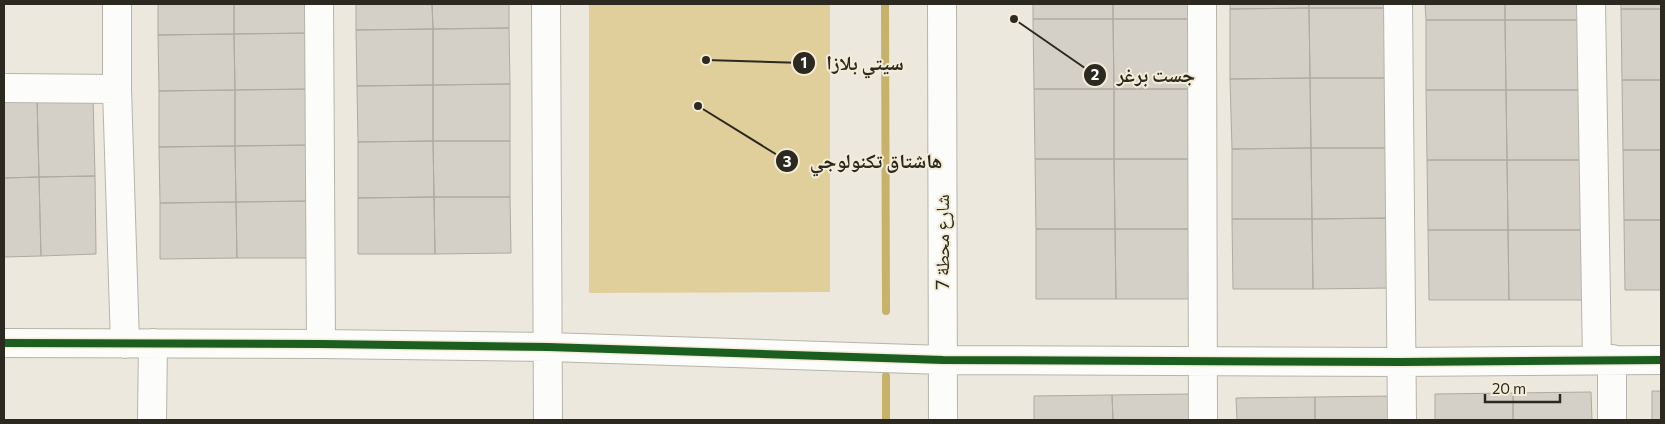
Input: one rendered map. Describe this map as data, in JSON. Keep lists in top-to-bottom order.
{
  "streets": {
    "street": ["شارع محطة 7"]
  },
  "places": ["جست برغر", "سيتي بلازا", "هاشتاق تكنولوجي"],
  "scale_bar": "20 m"
}
